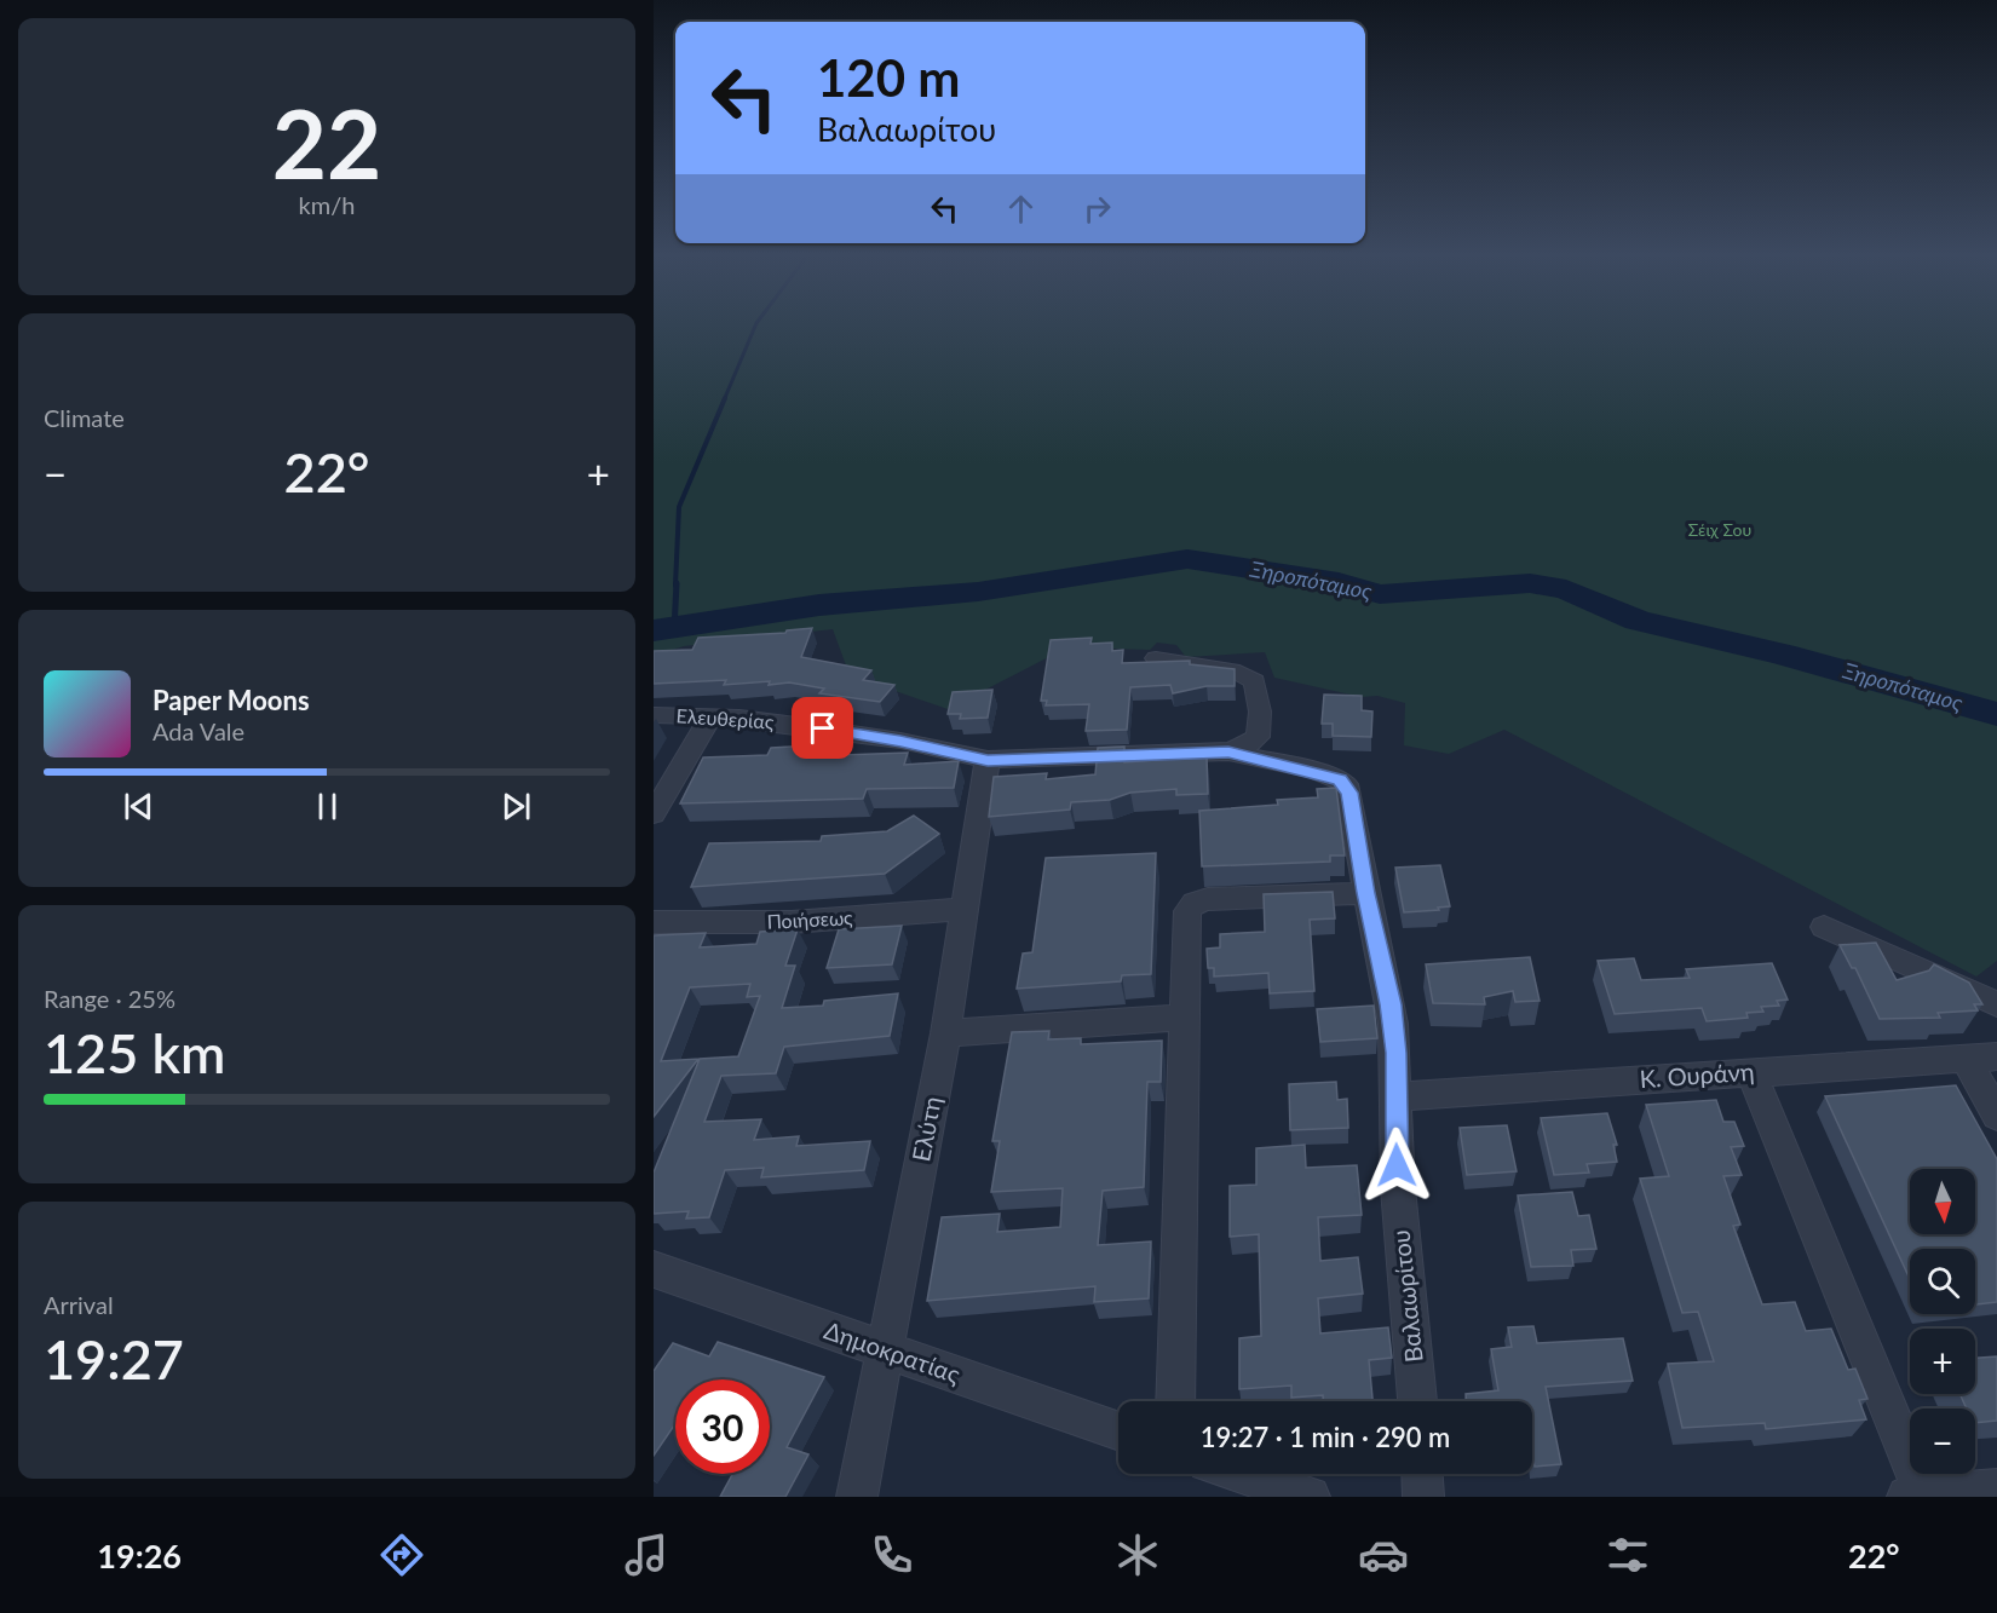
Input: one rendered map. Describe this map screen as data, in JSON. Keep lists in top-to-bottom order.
{
  "streets": {
    "street": [
      "Ελευθερίας",
      "Ποιήσεως",
      "Κ. Ουράνη",
      "Ελύτη",
      "Βαλαωρίτου",
      "Δημοκρατίας"
    ]
  },
  "crossings": [
    ["Ελευθερίας", "Ελύτη"],
    ["Ελευθερίας", "Βαλαωρίτου"],
    ["Ποιήσεως", "Ελύτη"],
    ["Κ. Ουράνη", "Βαλαωρίτου"],
    ["Ελύτη", "Δημοκρατίας"]
  ],
  "water": ["Ξηροπόταμος"],
  "parks": ["Σέιχ Σου"],
  "north": "bottom",
  "page": {
    "tile": [
      ["22", "km/h"],
      "Climate",
      ["Range · 25%", "125 km"],
      ["Arrival", "19:27"]
    ],
    "turn": ["120 m", "Βαλαωρίτου"],
    "heat": ["−", "22°", "+"],
    "song": ["Paper Moons", "Ada Vale"],
    "map_buttons": ["+", "−"],
    "limit": "30",
    "trip": "19:27 · 1 min · 290 m",
    "tabs": ["19:26", "22°"]
  }
}
